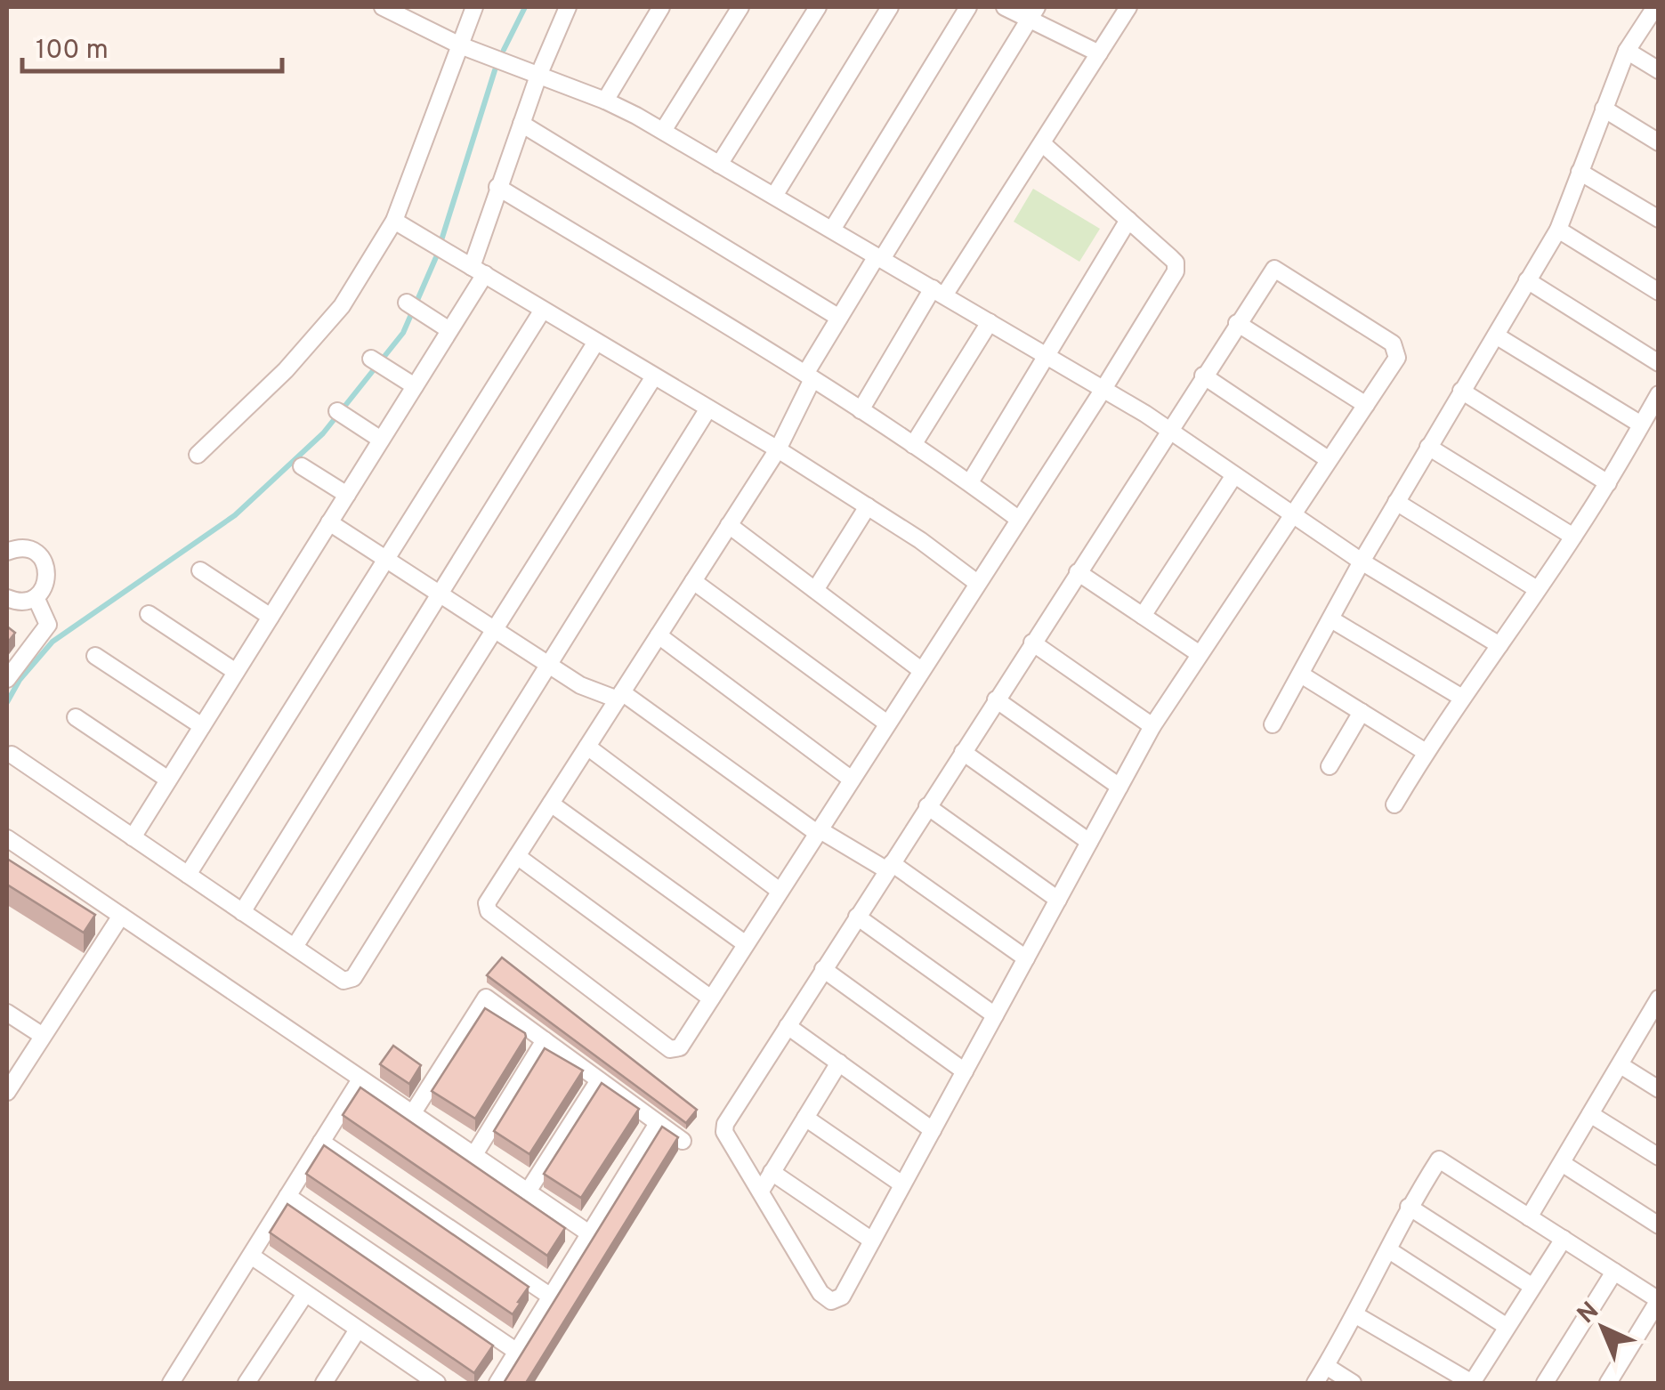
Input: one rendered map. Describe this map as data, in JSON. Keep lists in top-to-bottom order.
{
  "scale_bar": "100 m",
  "north": "top left"
}
